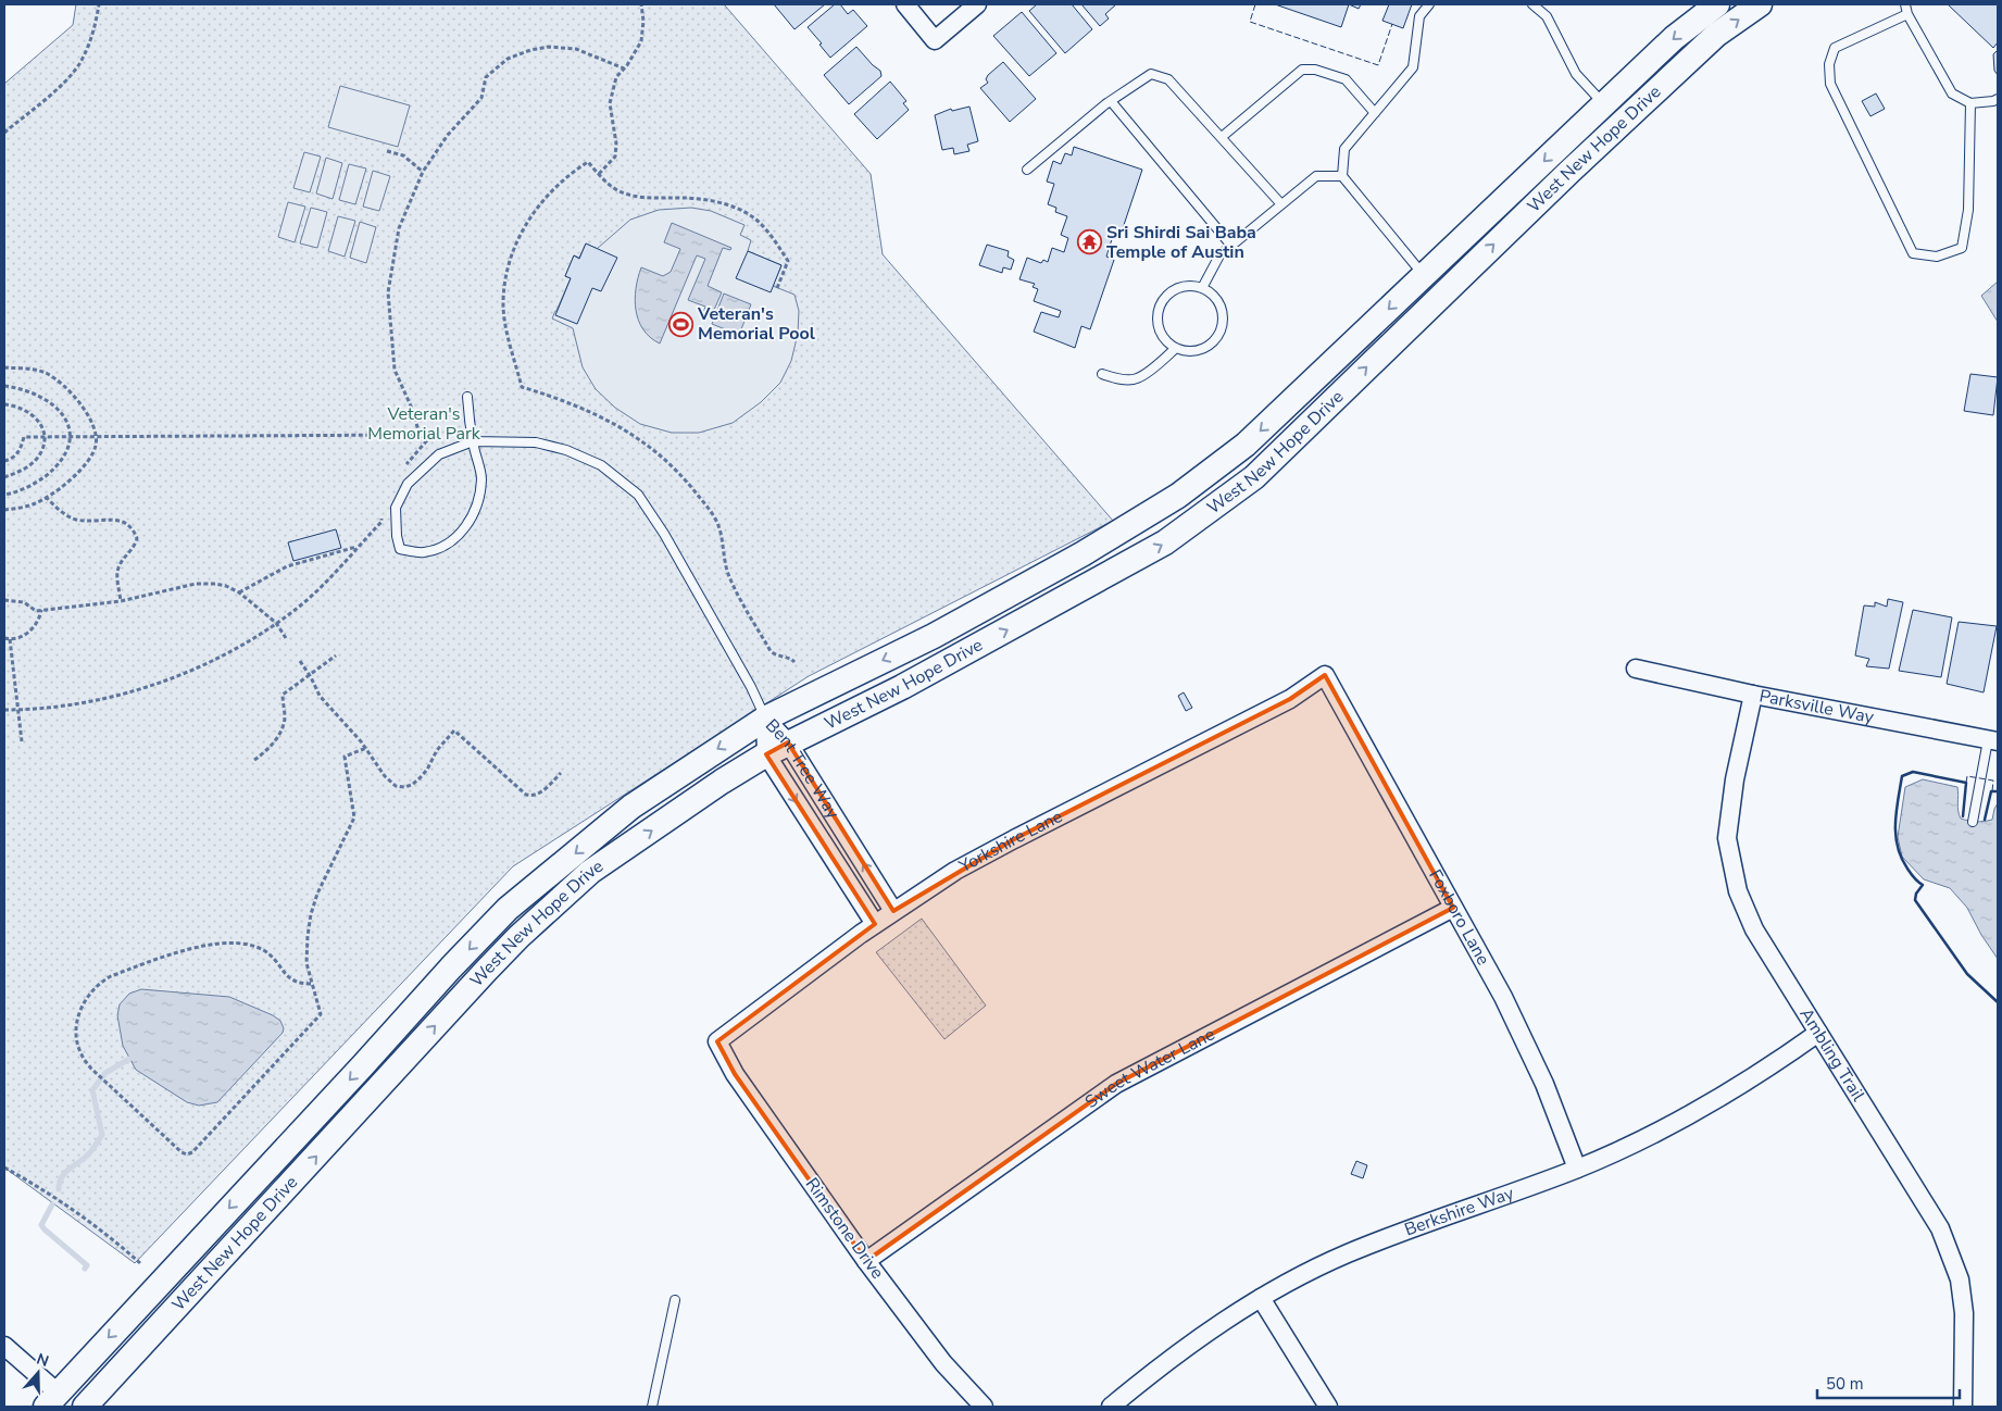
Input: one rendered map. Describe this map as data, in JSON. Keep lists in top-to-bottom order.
{
  "streets": {
    "main road": ["West New Hope Drive"],
    "street": [
      "Parksville Way",
      "Bent Tree Way",
      "Yorkshire Lane",
      "Foxboro Lane",
      "Ambling Trail",
      "Sweet Water Lane",
      "Berkshire Way",
      "Rimstone Drive"
    ]
  },
  "crossings": [
    ["West New Hope Drive", "Bent Tree Way"],
    ["Parksville Way", "Ambling Trail"],
    ["Bent Tree Way", "Yorkshire Lane"],
    ["Yorkshire Lane", "Foxboro Lane"],
    ["Yorkshire Lane", "Rimstone Drive"],
    ["Foxboro Lane", "Sweet Water Lane"],
    ["Foxboro Lane", "Berkshire Way"],
    ["Ambling Trail", "Berkshire Way"],
    ["Sweet Water Lane", "Rimstone Drive"]
  ],
  "parks": ["Veteran's Memorial Park"],
  "places": {
    "temple": ["Sri Shirdi Sai Baba Temple of Austin"],
    "sports": ["Veteran's Memorial Pool"]
  },
  "scale_bar": "50 m",
  "north": "top"
}
